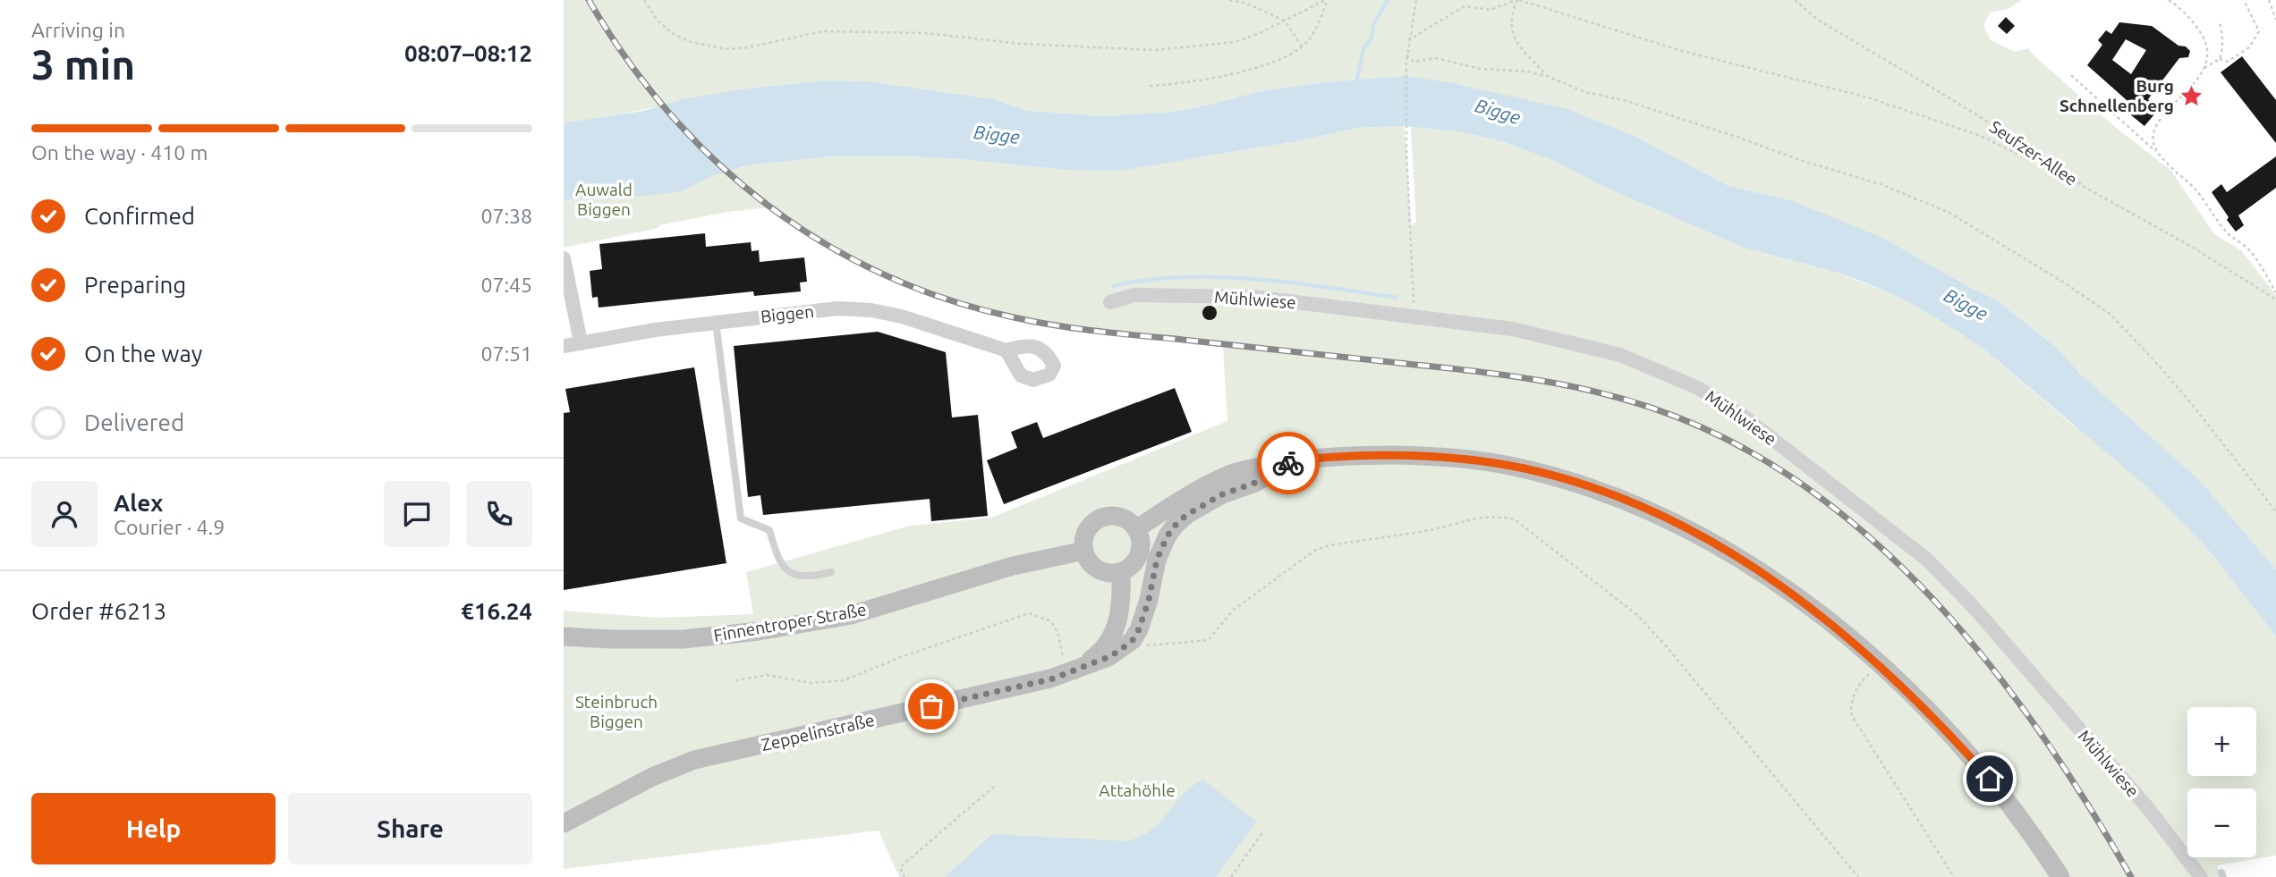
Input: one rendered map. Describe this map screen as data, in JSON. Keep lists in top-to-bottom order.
{
  "streets": {
    "main road": ["Finnentroper Straße", "Zeppelinstraße"],
    "street": ["Mühlwiese", "Biggen"],
    "path": ["Seufzer-Allee"]
  },
  "crossings": [
    ["Finnentroper Straße", "Zeppelinstraße"]
  ],
  "water": ["Bigge"],
  "parks": ["Auwald Biggen", "Steinbruch Biggen", "Attahöhle"],
  "places": {
    "place": ["Burg Schnellenberg"]
  },
  "page": {
    "heading": ["3 min", "Arriving in", "08:07–08:12"],
    "panel": [
      "Alex",
      "Courier · 4.9",
      "Order #6213",
      "€16.24"
    ],
    "bar": "On the way · 410 m",
    "list": [
      ["Confirmed", "07:38"],
      ["Preparing", "07:45"],
      ["On the way", "07:51"],
      "Delivered"
    ],
    "map_buttons": ["+", "−"],
    "buttons": ["Help", "Share"]
  }
}
